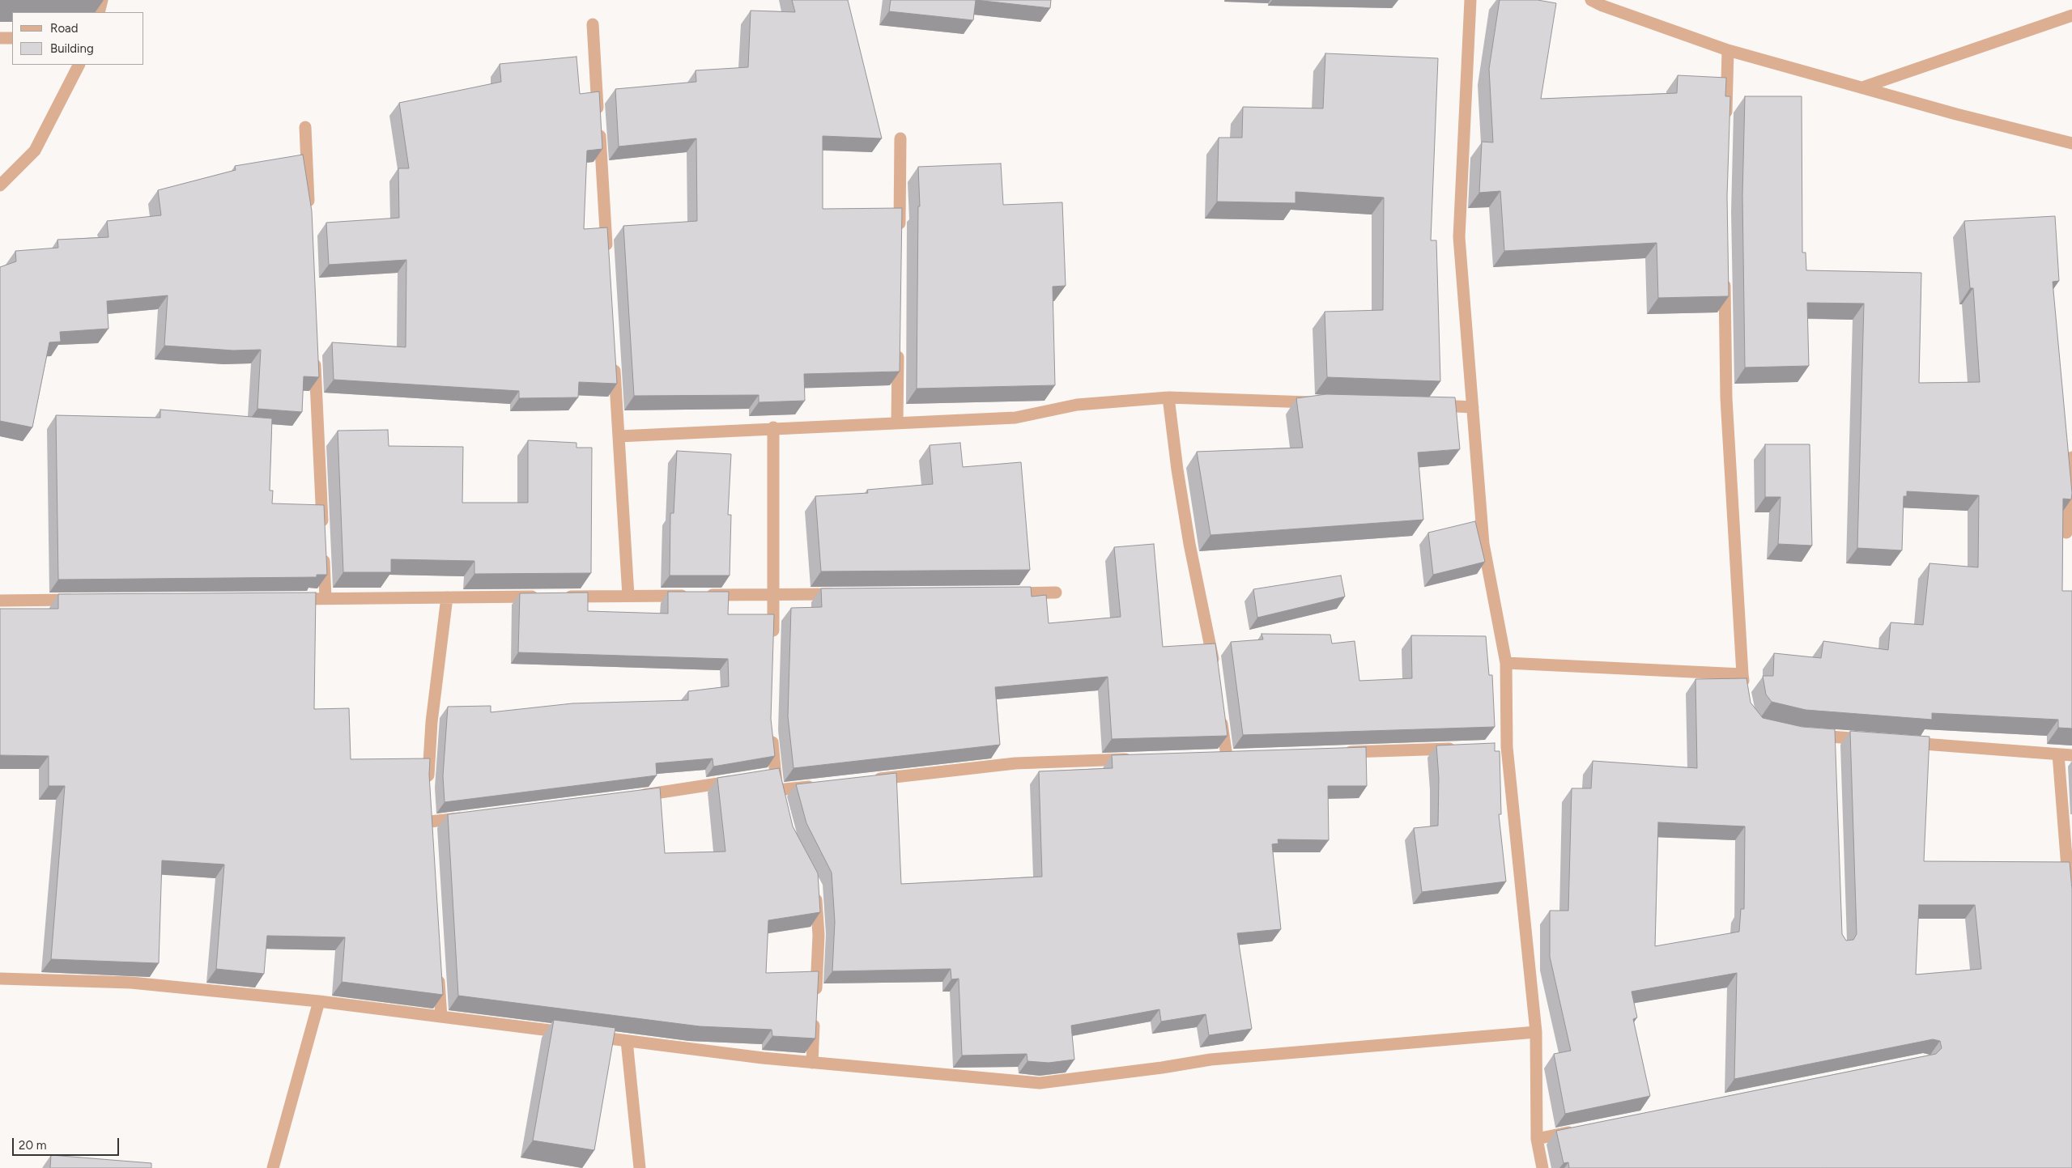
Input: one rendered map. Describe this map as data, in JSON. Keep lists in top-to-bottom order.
{
  "legend": ["Road", "Building"],
  "scale_bar": "20 m"
}
